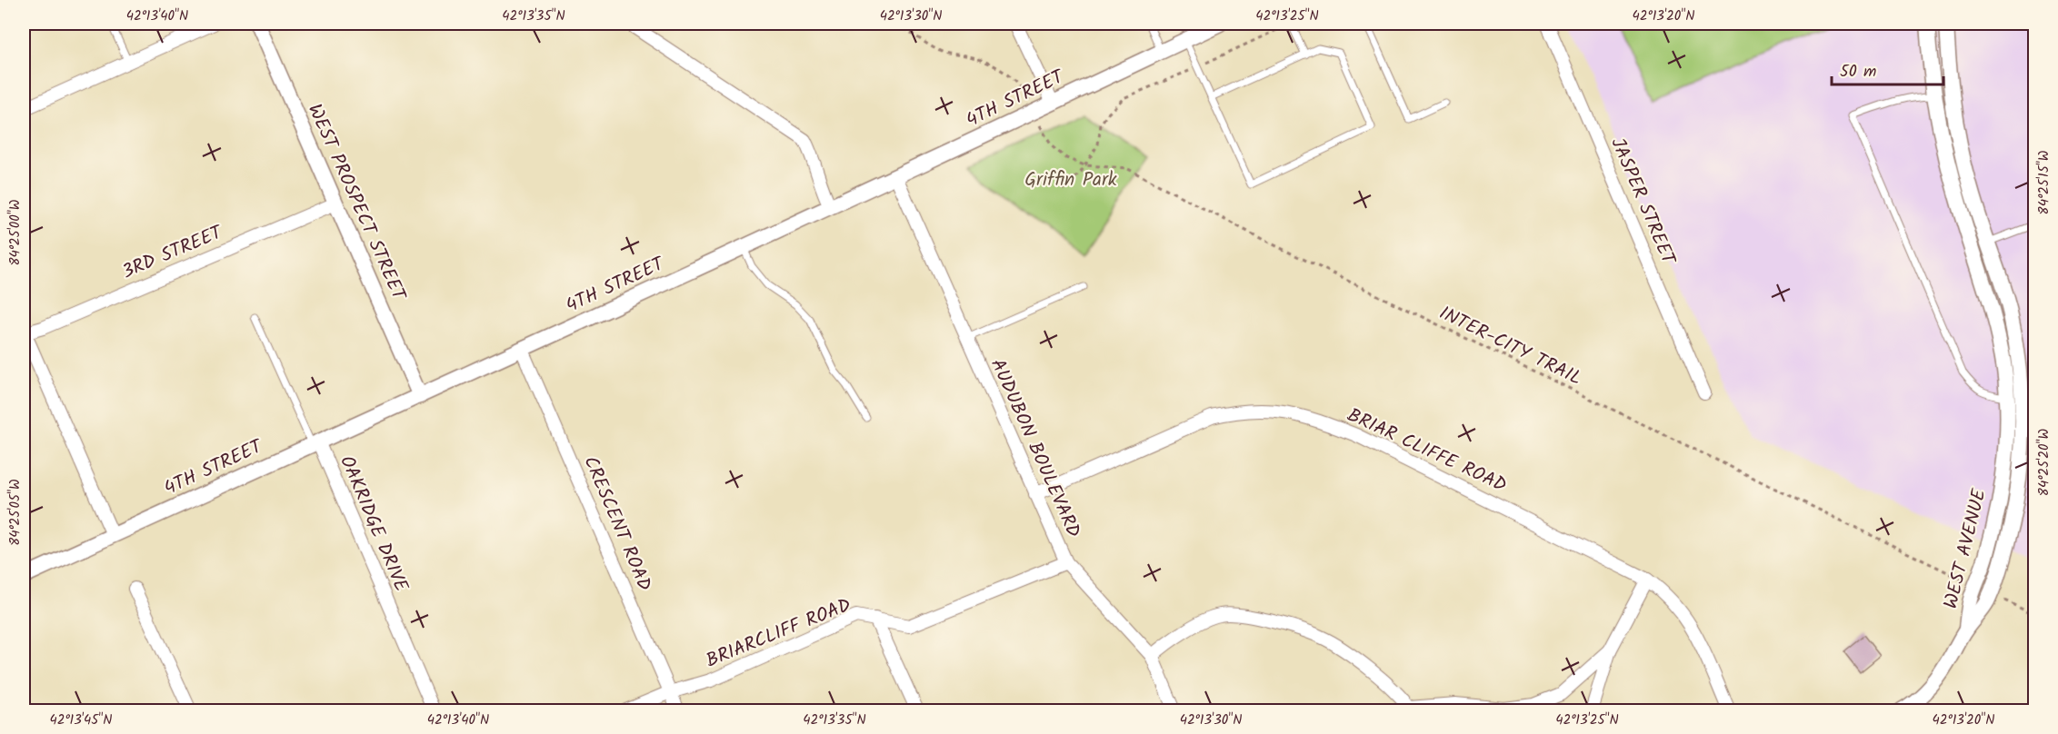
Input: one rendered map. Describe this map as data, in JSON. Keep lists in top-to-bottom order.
{
  "streets": {
    "street": [
      "4TH STREET",
      "JASPER STREET",
      "WEST PROSPECT STREET",
      "3RD STREET",
      "AUDUBON BOULEVARD",
      "BRIAR CLIFFE ROAD",
      "OAKRIDGE DRIVE",
      "CRESCENT ROAD",
      "WEST AVENUE",
      "BRIARCLIFF ROAD"
    ],
    "path": ["INTER-CITY TRAIL"]
  },
  "crossings": [
    ["4TH STREET", "WEST PROSPECT STREET"],
    ["4TH STREET", "AUDUBON BOULEVARD"],
    ["4TH STREET", "OAKRIDGE DRIVE"],
    ["4TH STREET", "CRESCENT ROAD"],
    ["WEST PROSPECT STREET", "3RD STREET"],
    ["AUDUBON BOULEVARD", "BRIAR CLIFFE ROAD"],
    ["AUDUBON BOULEVARD", "BRIARCLIFF ROAD"],
    ["CRESCENT ROAD", "BRIARCLIFF ROAD"]
  ],
  "parks": ["Griffin Park"],
  "scale_bar": "50 m",
  "coordinates": [
    "42°13'40\"N",
    "42°13'35\"N",
    "42°13'30\"N",
    "42°13'25\"N",
    "42°13'20\"N",
    "84°25'15\"W",
    "84°25'00\"W",
    "84°25'20\"W",
    "84°25'05\"W",
    "42°13'45\"N"
  ]
}
